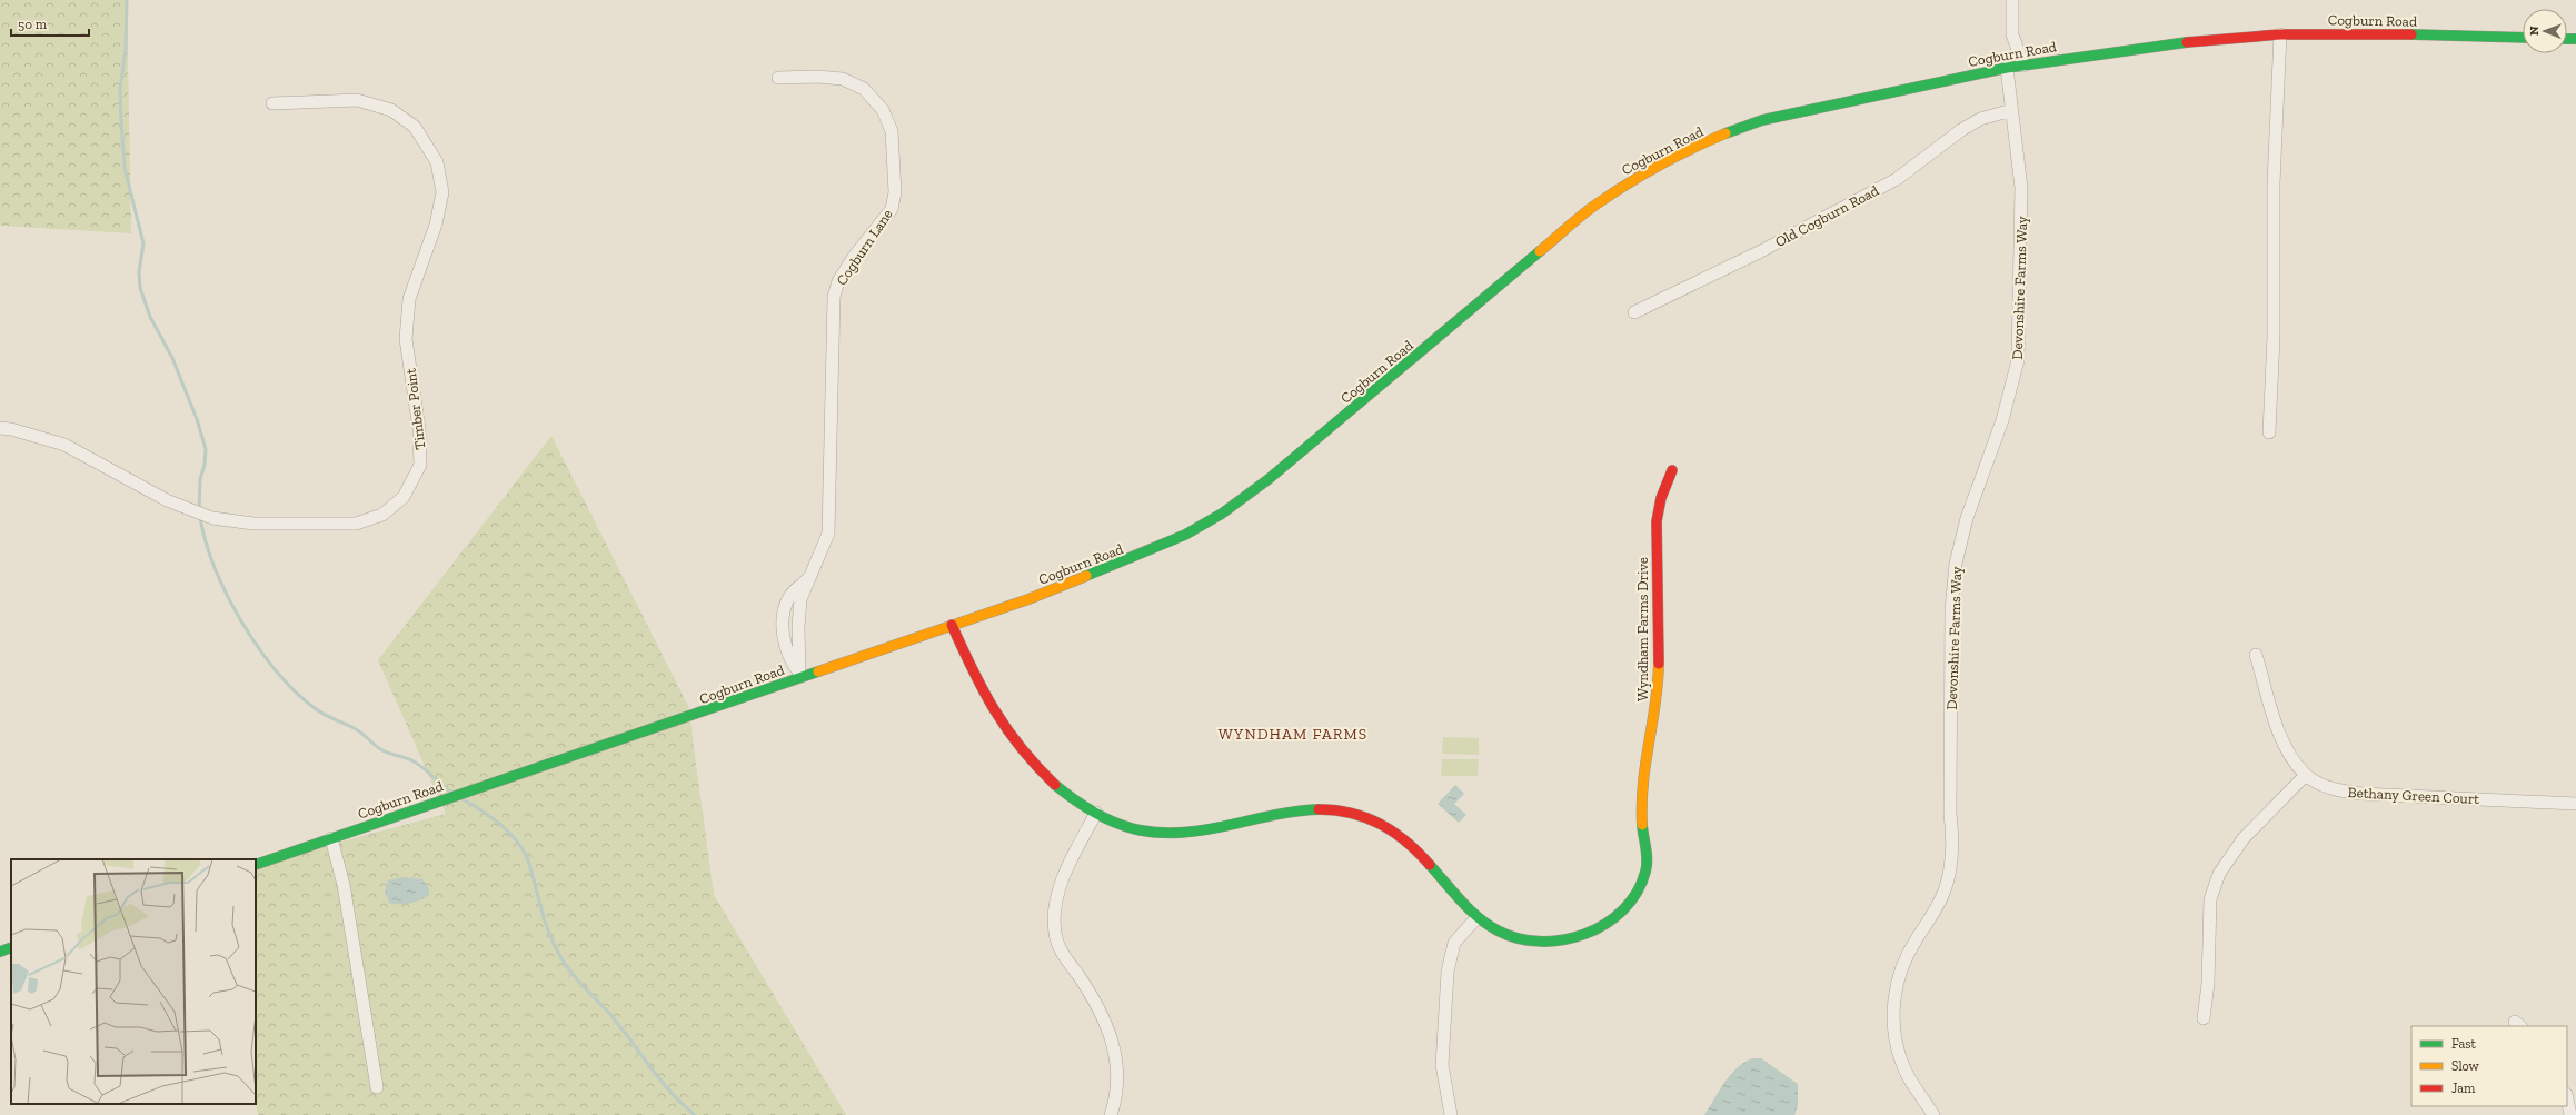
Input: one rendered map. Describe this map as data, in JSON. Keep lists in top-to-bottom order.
{
  "streets": {
    "street": [
      "Cogburn Road",
      "Old Cogburn Road",
      "Cogburn Lane",
      "Devonshire Farms Way",
      "Timber Point",
      "Wyndham Farms Drive",
      "Bethany Green Court"
    ]
  },
  "crossings": [
    ["Cogburn Road", "Cogburn Lane"],
    ["Cogburn Road", "Devonshire Farms Way"],
    ["Cogburn Road", "Wyndham Farms Drive"],
    ["Old Cogburn Road", "Devonshire Farms Way"]
  ],
  "districts": ["WYNDHAM FARMS"],
  "legend": ["Fast", "Slow", "Jam"],
  "scale_bar": "50 m",
  "north": "left"
}
